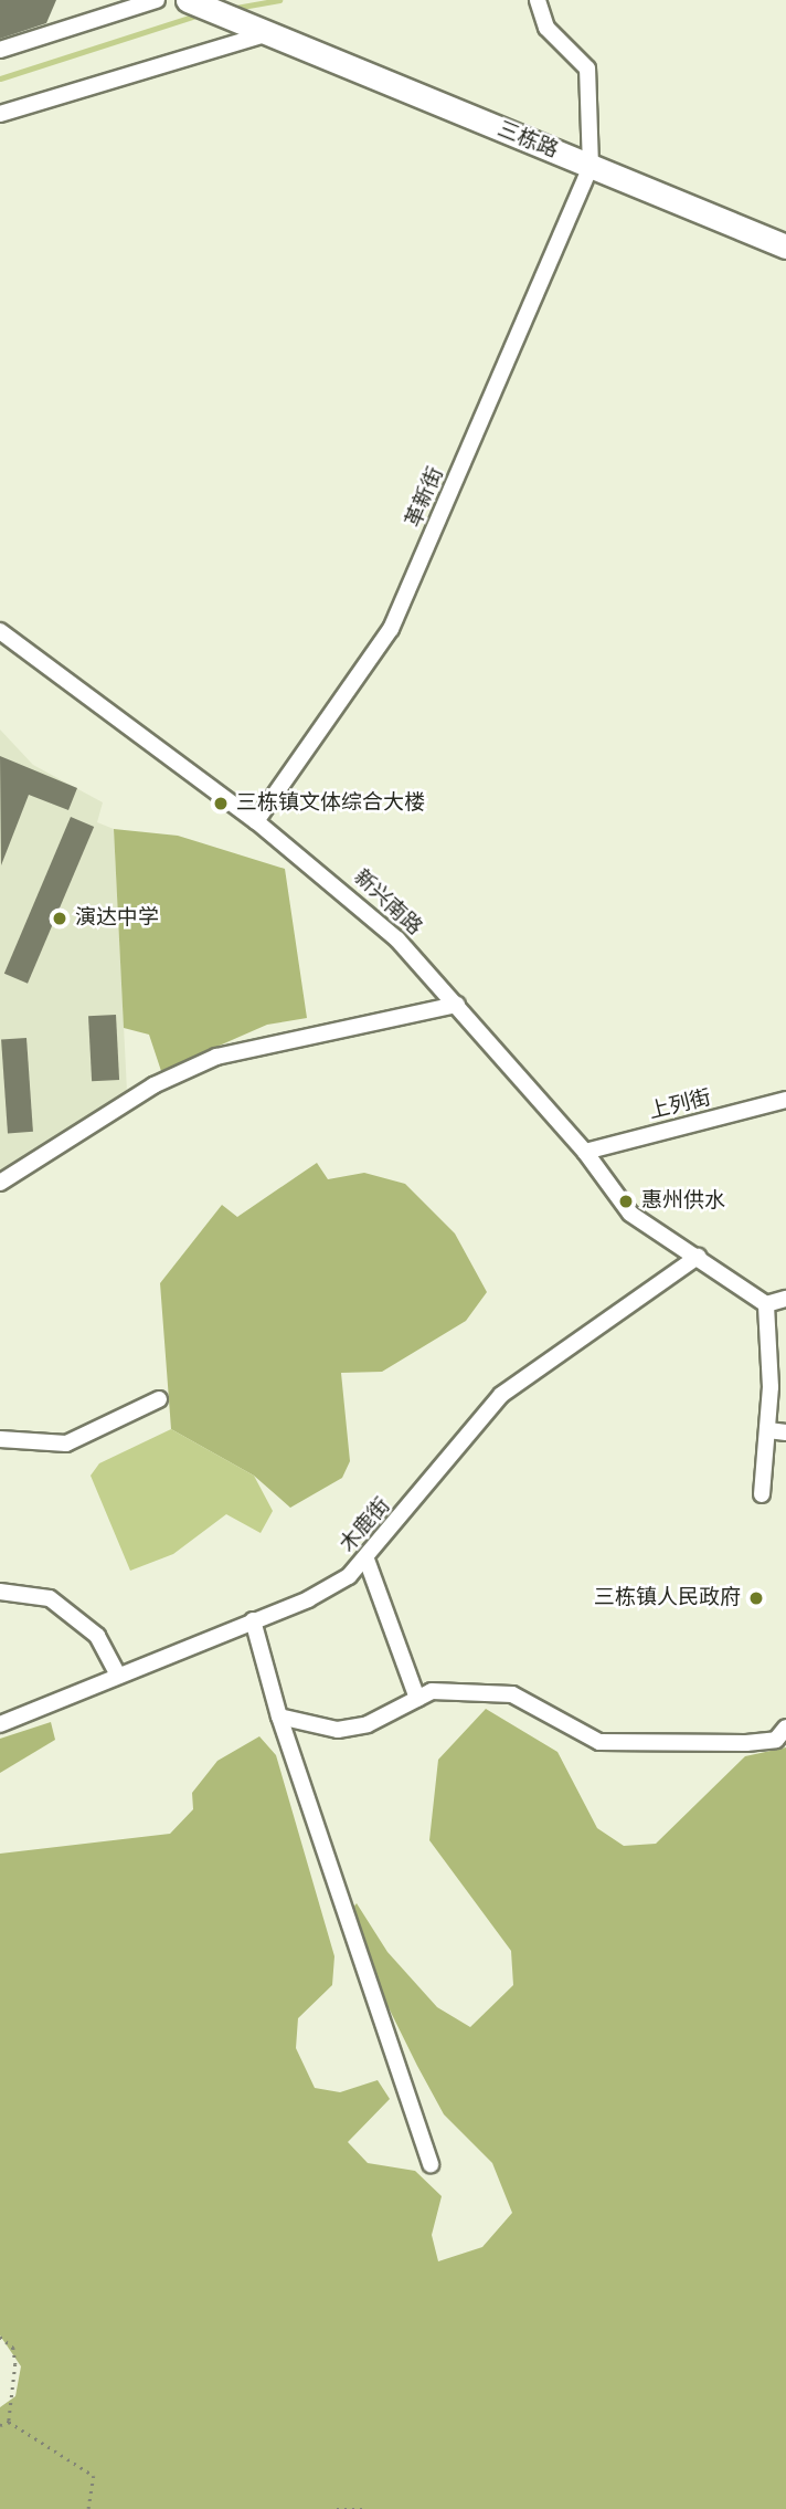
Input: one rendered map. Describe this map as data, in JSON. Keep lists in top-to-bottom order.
{
  "streets": {
    "main road": ["三栋路"],
    "street": [
      "革新街",
      "新兴南路",
      "上列街",
      "木鹿街"
    ]
  },
  "crossings": [
    ["三栋路", "革新街"],
    ["革新街", "新兴南路"],
    ["新兴南路", "上列街"],
    ["新兴南路", "木鹿街"]
  ],
  "places": [
    "三栋镇文体综合大楼",
    "演达中学",
    "惠州供水",
    "三栋镇人民政府"
  ]
}
